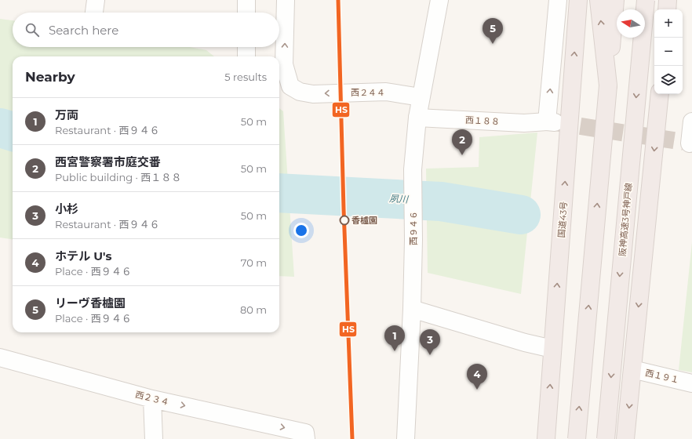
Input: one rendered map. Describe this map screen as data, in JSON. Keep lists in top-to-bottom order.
{
  "streets": {
    "highway": ["国道43号", "阪神高速3号神戸線"],
    "street": [
      "西２４４",
      "西１８８",
      "西９４６",
      "西１９１",
      "西２３４"
    ]
  },
  "crossings": [
    ["西２４４", "西９４６"],
    ["西１８８", "西９４６"]
  ],
  "one_way": ["西２３４"],
  "water": ["夙川"],
  "places": ["香櫨園"],
  "lines": ["transit line HS"],
  "north": "left",
  "page": {
    "map_buttons": ["+", "−"],
    "search": "Search here",
    "pins": [
      "5",
      "2",
      "1",
      "3",
      "4"
    ],
    "heading": ["Nearby", "5 results"],
    "list": [
      {
        "mark": "1",
        "name": "万両",
        "note": "Restaurant · 西９４６",
        "value": "50 m"
      },
      {
        "mark": "2",
        "name": "西宮警察署市庭交番",
        "note": "Public building · 西１８８",
        "value": "50 m"
      },
      {
        "mark": "3",
        "name": "小杉",
        "note": "Restaurant · 西９４６",
        "value": "50 m"
      },
      {
        "mark": "4",
        "name": "ホテル U's",
        "note": "Place · 西９４６",
        "value": "70 m"
      },
      {
        "mark": "5",
        "name": "リーヴ香櫨園",
        "note": "Place · 西９４６",
        "value": "80 m"
      }
    ]
  }
}
